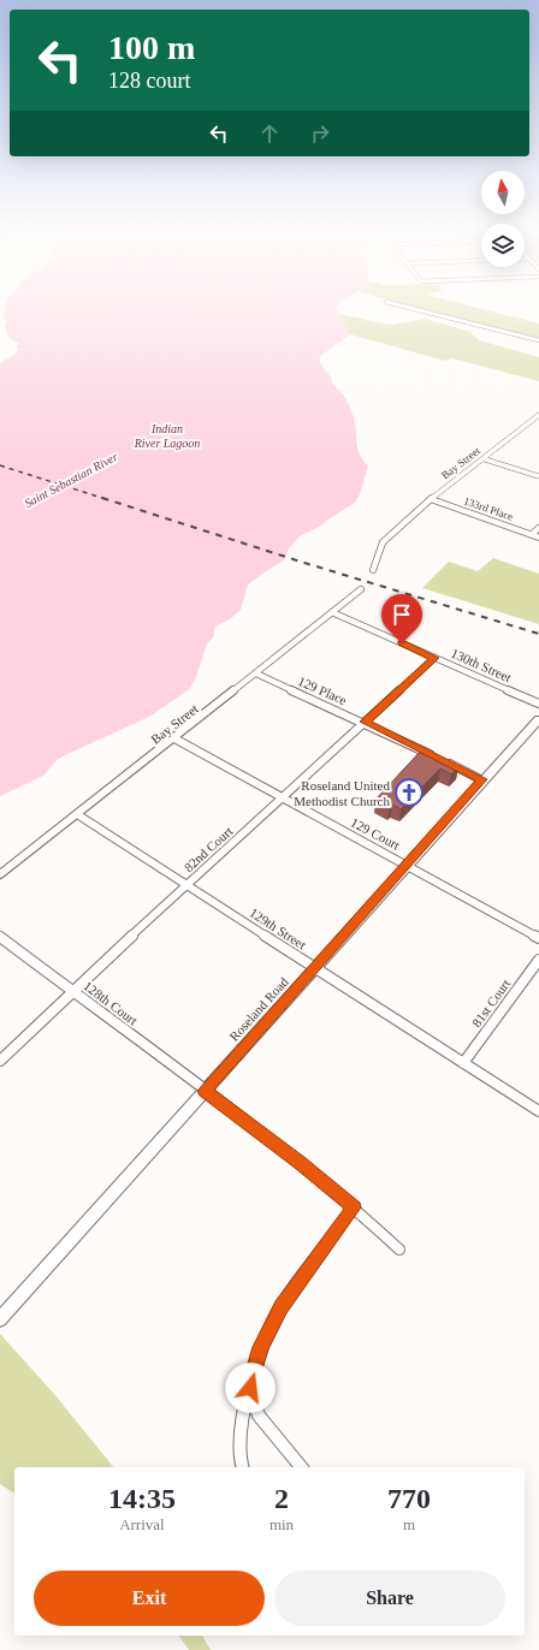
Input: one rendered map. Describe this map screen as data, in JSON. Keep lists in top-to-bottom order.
{
  "streets": {
    "main road": ["Roseland Road"],
    "street": [
      "Bay Street",
      "133rd Place",
      "130th Street",
      "129 Place",
      "129 Court",
      "82nd Court",
      "129th Street",
      "128th Court",
      "81st Court"
    ]
  },
  "crossings": [
    ["Bay Street", "133rd Place"],
    ["Bay Street", "130th Street"],
    ["Bay Street", "129 Place"],
    ["Bay Street", "129 Court"],
    ["Bay Street", "129th Street"],
    ["130th Street", "82nd Court"],
    ["129 Place", "82nd Court"],
    ["129 Place", "Roseland Road"],
    ["129 Court", "82nd Court"],
    ["129 Court", "Roseland Road"],
    ["82nd Court", "129th Street"],
    ["82nd Court", "128th Court"],
    ["129th Street", "81st Court"],
    ["129th Street", "Roseland Road"],
    ["128th Court", "Roseland Road"]
  ],
  "water": ["Indian River Lagoon", "Saint Sebastian River"],
  "places": {
    "church": ["Roseland United Methodist Church"]
  },
  "north": "top",
  "page": {
    "turn": ["100 m", "128 court"],
    "eta": [
      "14:35",
      "Arrival",
      "2",
      "min",
      "770",
      "m"
    ],
    "buttons": ["Exit", "Share"]
  }
}
